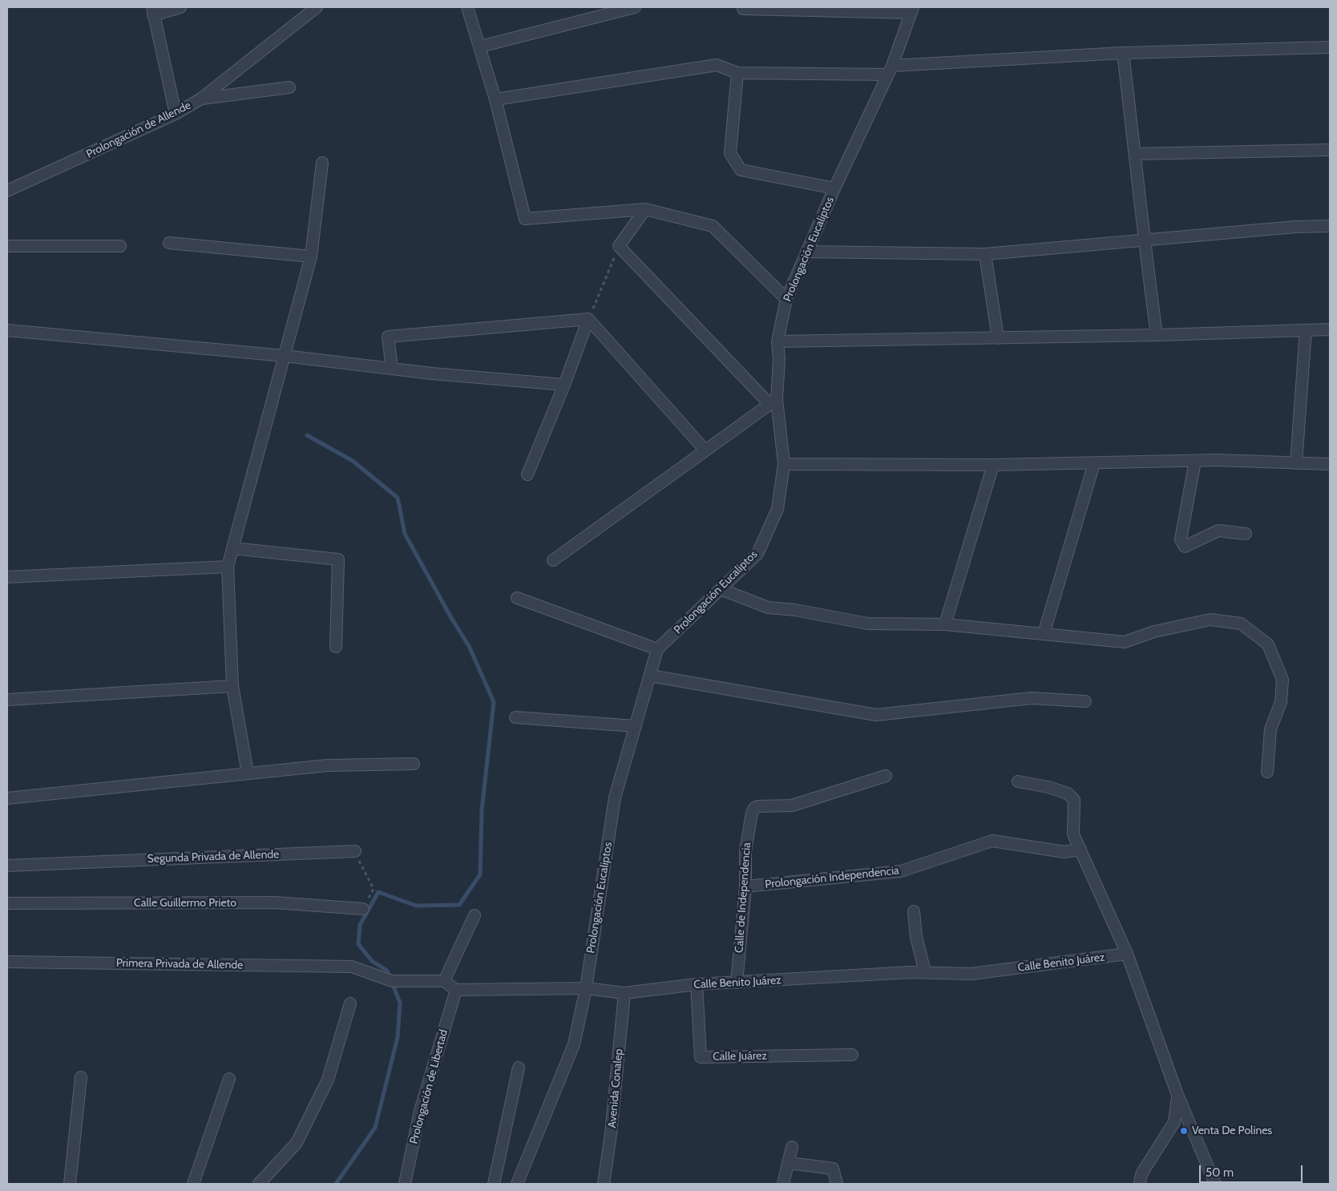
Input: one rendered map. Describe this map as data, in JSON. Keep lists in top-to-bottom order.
{
  "streets": {
    "street": [
      "Prolongación de Allende",
      "Prolongación Eucaliptos",
      "Segunda Privada de Allende",
      "Prolongación Independencia",
      "Calle de Independencia",
      "Calle Guillermo Prieto",
      "Calle Benito Juárez",
      "Primera Privada de Allende",
      "Calle Juárez",
      "Prolongación de Libertad",
      "Avenida Conalep"
    ]
  },
  "crossings": [
    ["Prolongación Eucaliptos", "Calle Benito Juárez"],
    ["Prolongación Independencia", "Calle de Independencia"],
    ["Calle de Independencia", "Calle Benito Juárez"],
    ["Calle Benito Juárez", "Calle Juárez"],
    ["Calle Benito Juárez", "Prolongación de Libertad"],
    ["Calle Benito Juárez", "Avenida Conalep"]
  ],
  "places": ["Venta De Polines"],
  "scale_bar": "50 m"
}
